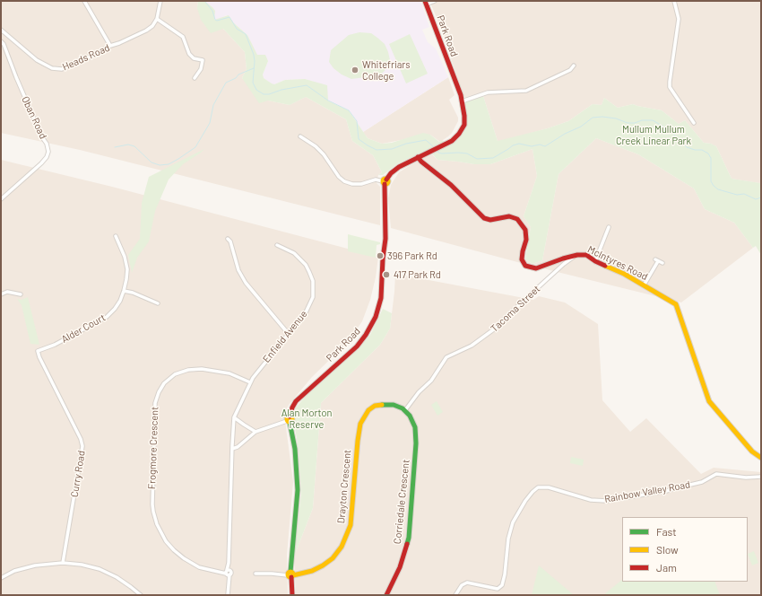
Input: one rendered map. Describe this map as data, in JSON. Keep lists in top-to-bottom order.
{
  "streets": {
    "street": [
      "Park Road",
      "Heads Road",
      "Oban Road",
      "McIntyres Road",
      "Tacoma Street",
      "Alder Court",
      "Enfield Avenue",
      "Frogmore Crescent",
      "Curry Road",
      "Drayton Crescent",
      "Rainbow Valley Road",
      "Corriedale Crescent"
    ]
  },
  "crossings": [
    ["Park Road", "McIntyres Road"],
    ["McIntyres Road", "Tacoma Street"],
    ["Tacoma Street", "Drayton Crescent"],
    ["Tacoma Street", "Corriedale Crescent"],
    ["Alder Court", "Curry Road"],
    ["Enfield Avenue", "Frogmore Crescent"],
    ["Drayton Crescent", "Corriedale Crescent"]
  ],
  "parks": ["Mullum Mullum Creek Linear Park", "Alan Morton Reserve"],
  "places": ["Whitefriars College", "396 Park Rd", "417 Park Rd"],
  "legend": ["Fast", "Slow", "Jam"]
}
